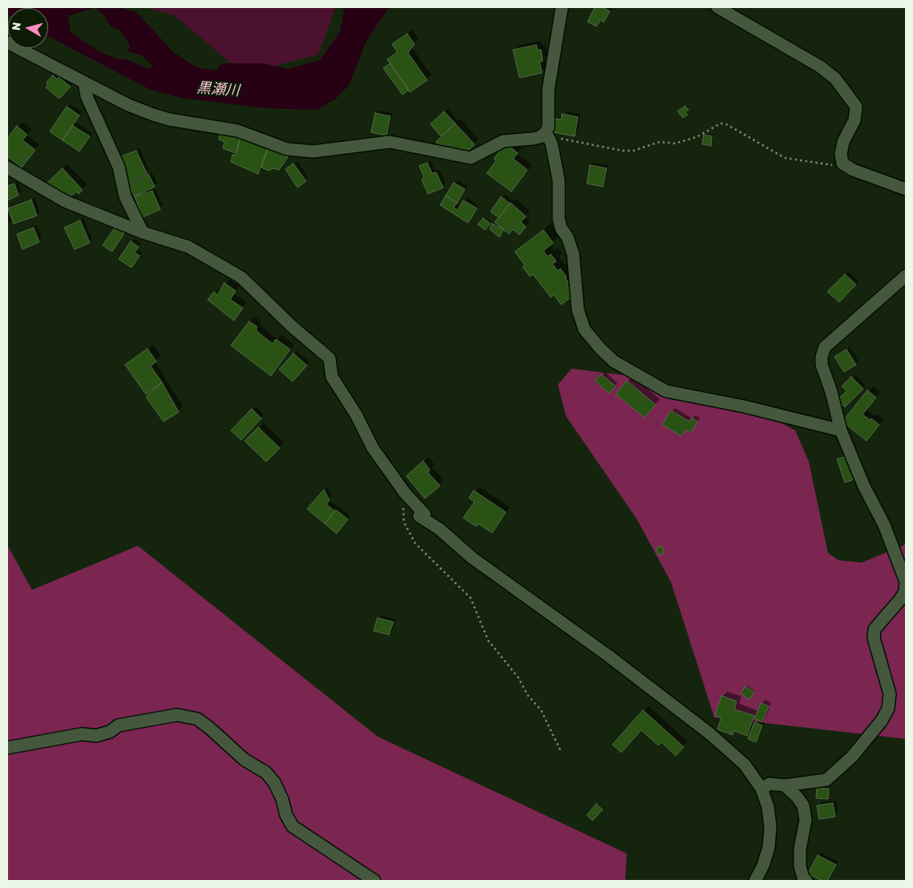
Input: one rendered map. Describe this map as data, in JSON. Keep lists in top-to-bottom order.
{
  "water": ["黒瀬川"],
  "north": "left"
}
